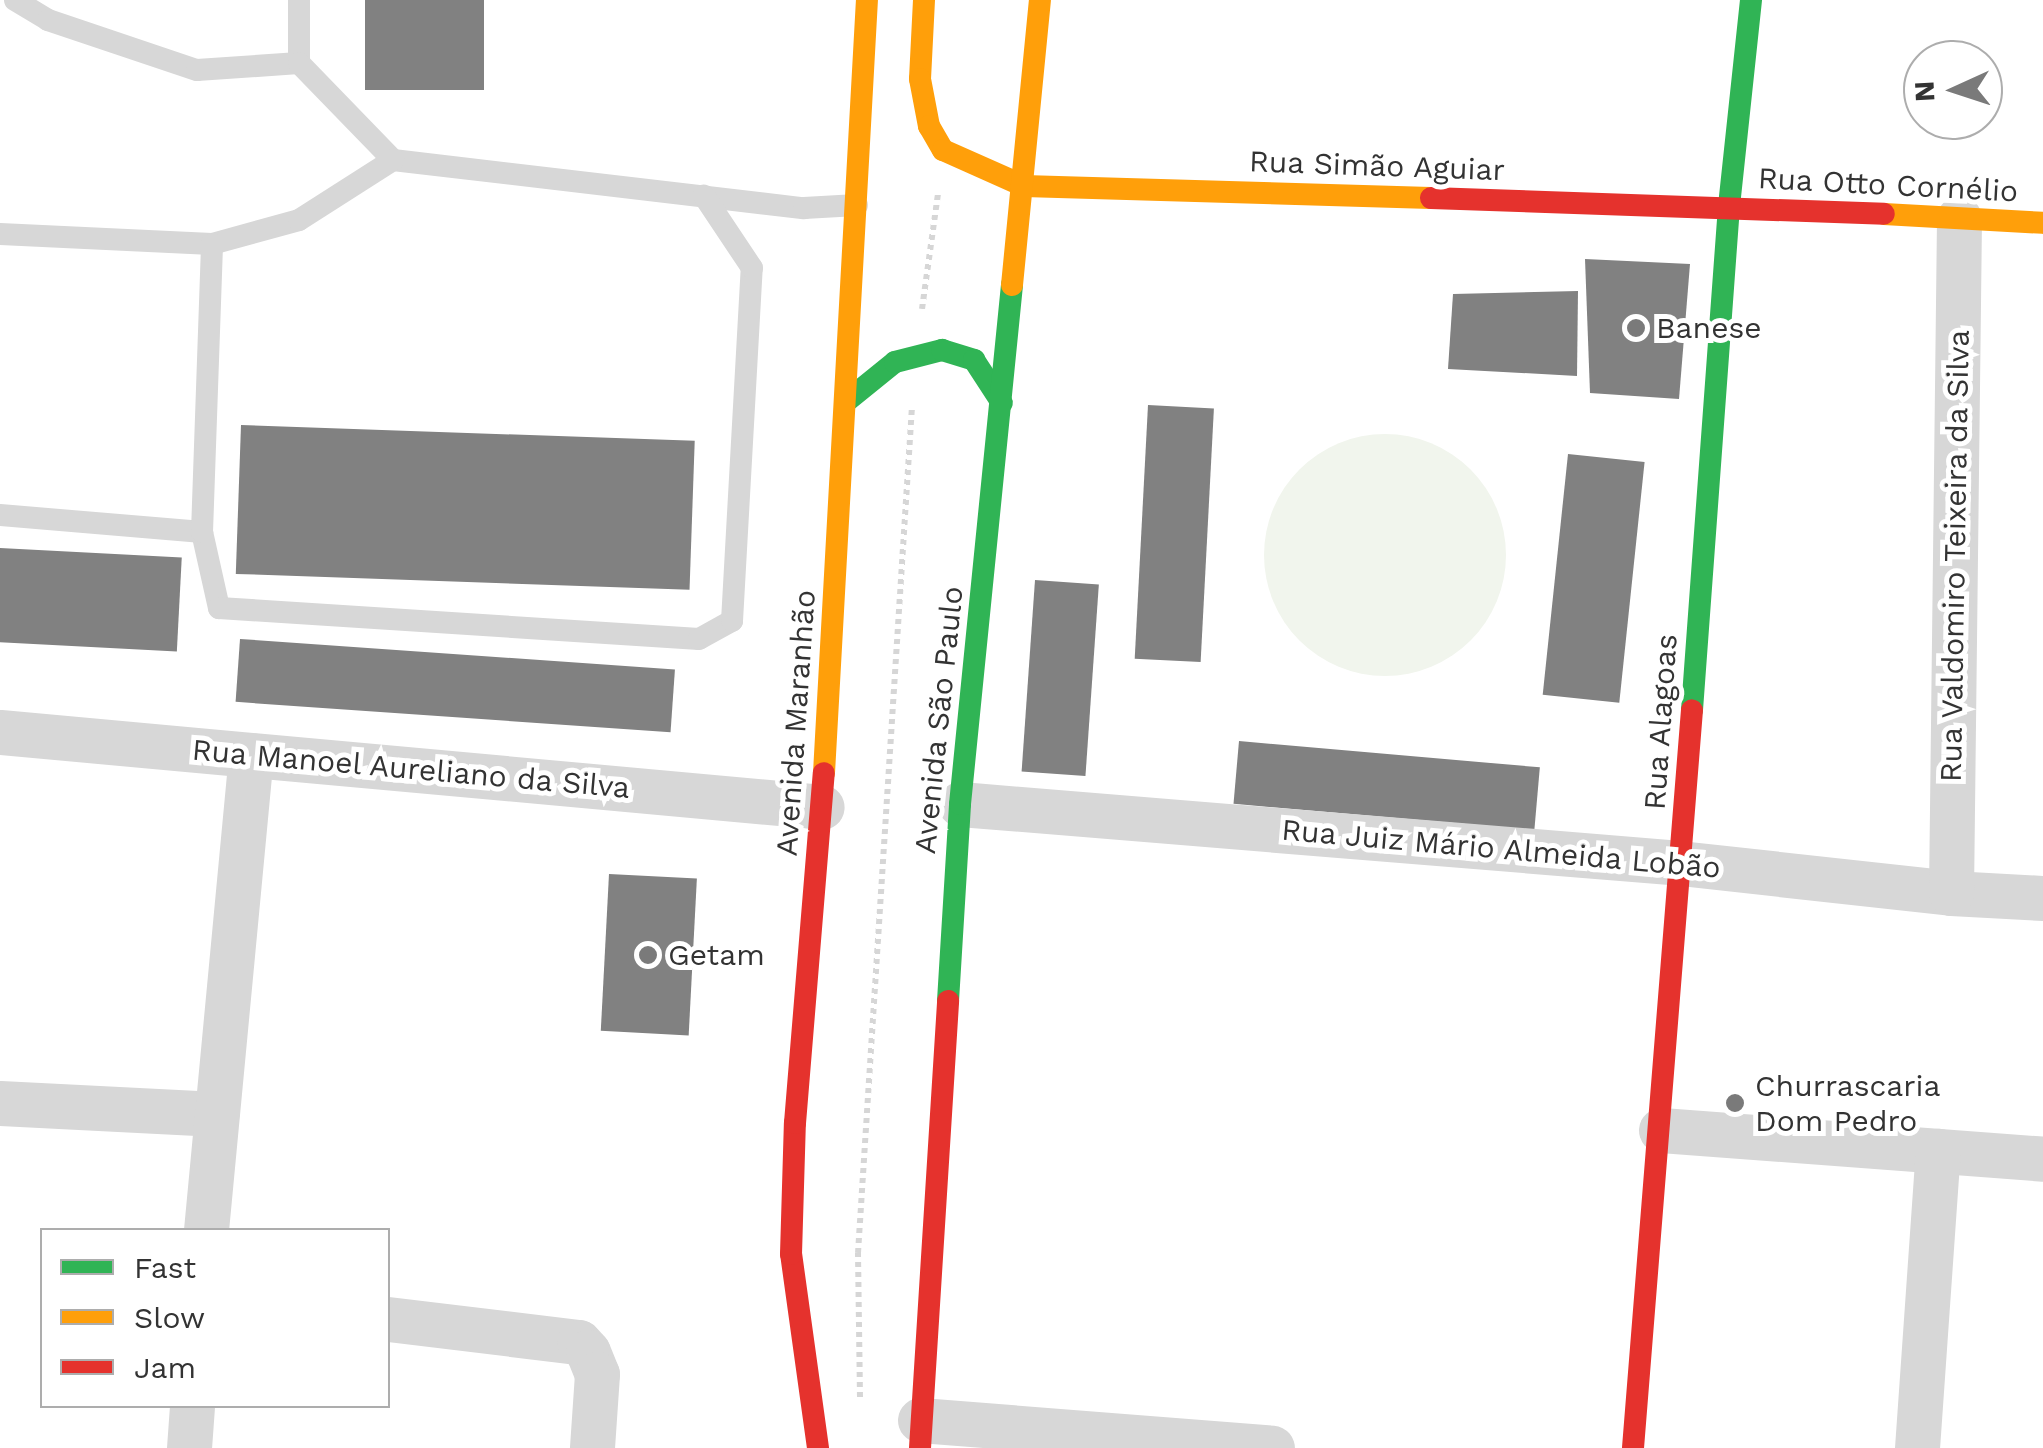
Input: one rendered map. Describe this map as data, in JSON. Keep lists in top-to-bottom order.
{
  "streets": {
    "main road": [
      "Rua Simão Aguiar",
      "Rua Otto Cornélio",
      "Avenida São Paulo",
      "Rua Alagoas",
      "Avenida Maranhão"
    ],
    "street": ["Rua Valdomiro Teixeira da Silva", "Rua Manoel Aureliano da Silva", "Rua Juiz Mário Almeida Lobão"]
  },
  "crossings": [
    ["Rua Simão Aguiar", "Rua Otto Cornélio"],
    ["Rua Simão Aguiar", "Avenida São Paulo"],
    ["Rua Simão Aguiar", "Rua Alagoas"],
    ["Rua Otto Cornélio", "Rua Valdomiro Teixeira da Silva"],
    ["Rua Otto Cornélio", "Rua Alagoas"],
    ["Rua Valdomiro Teixeira da Silva", "Rua Juiz Mário Almeida Lobão"],
    ["Avenida São Paulo", "Rua Juiz Mário Almeida Lobão"],
    ["Rua Alagoas", "Rua Juiz Mário Almeida Lobão"],
    ["Avenida Maranhão", "Rua Manoel Aureliano da Silva"]
  ],
  "places": ["Banese", "Getam", "Churrascaria Dom Pedro"],
  "legend": ["Fast", "Slow", "Jam"],
  "north": "left"
}
